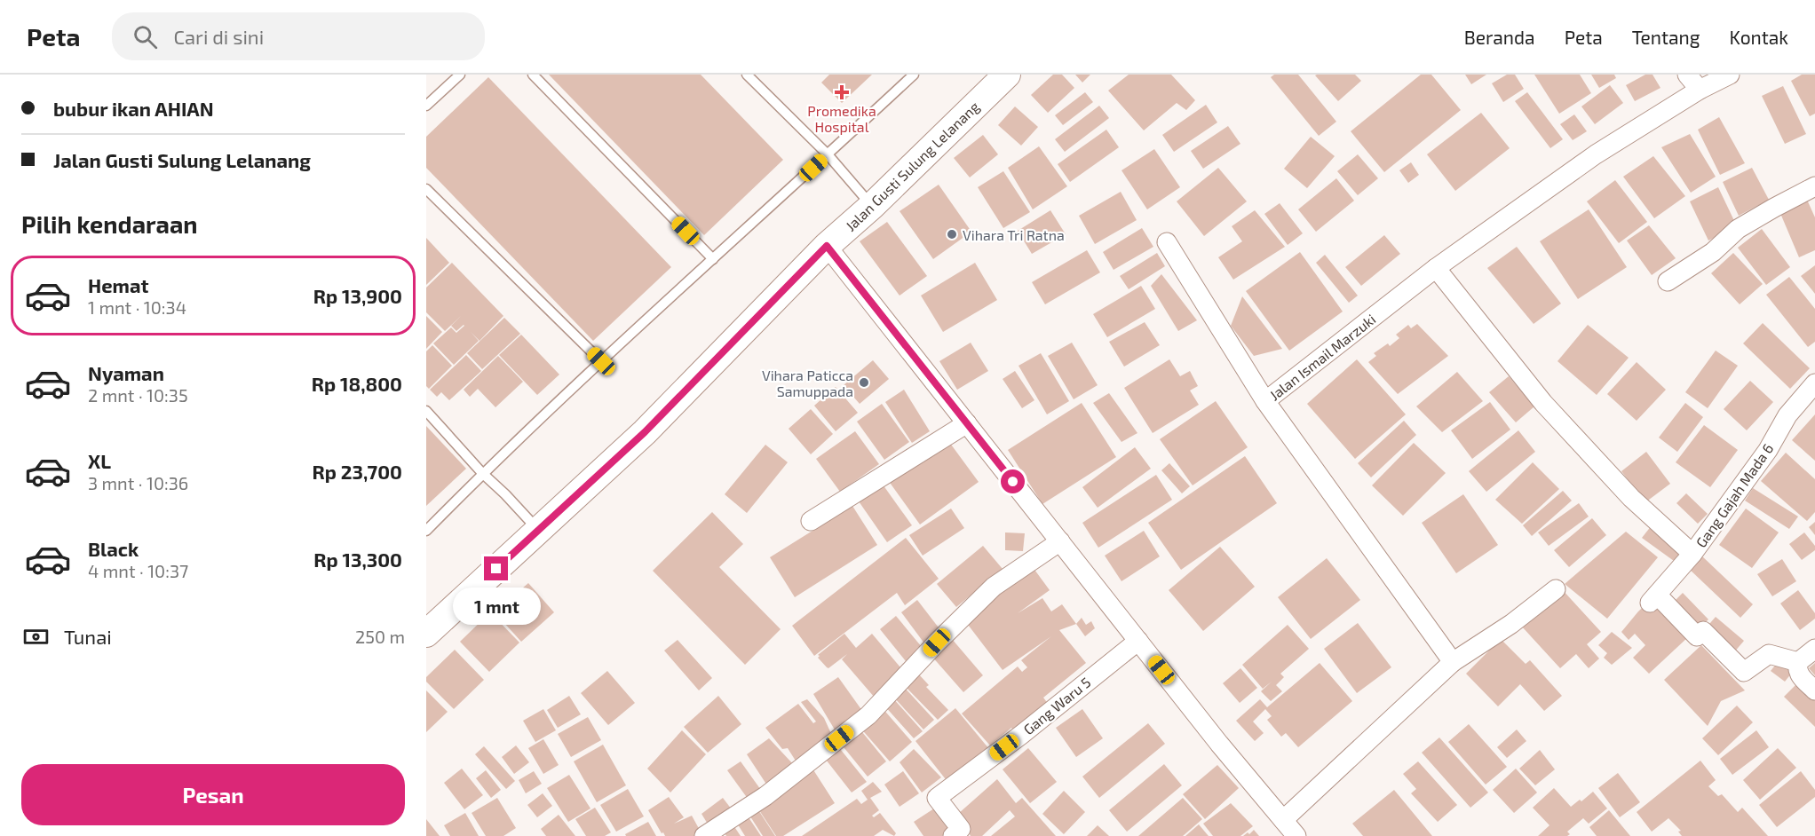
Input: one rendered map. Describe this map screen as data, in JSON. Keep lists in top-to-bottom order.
{
  "streets": {
    "street": [
      "Jalan Gusti Sulung Lelanang",
      "Jalan Ismail Marzuki",
      "Gang Gajah Mada 6",
      "Gang Waru 5"
    ]
  },
  "places": {
    "health": ["Promedika Hospital"],
    "other": ["Vihara Tri Ratna", "Vihara Paticca Samuppada"]
  },
  "page": {
    "header": "Peta",
    "search": "Cari di sini",
    "nav": [
      "Beranda",
      "Peta",
      "Tentang",
      "Kontak"
    ],
    "banner": ["bubur ikan AHIAN", "Jalan Gusti Sulung Lelanang"],
    "heading": "Pilih kendaraan",
    "list": [
      {
        "name": "Hemat",
        "note": "1 mnt · 10:34",
        "value": "Rp 13,900"
      },
      {
        "name": "Nyaman",
        "note": "2 mnt · 10:35",
        "value": "Rp 18,800"
      },
      {
        "name": "XL",
        "note": "3 mnt · 10:36",
        "value": "Rp 23,700"
      },
      {
        "name": "Black",
        "note": "4 mnt · 10:37",
        "value": "Rp 13,300"
      }
    ],
    "bubble": "1 mnt",
    "pay": ["Tunai", "250 m"],
    "buttons": "Pesan"
  }
}
